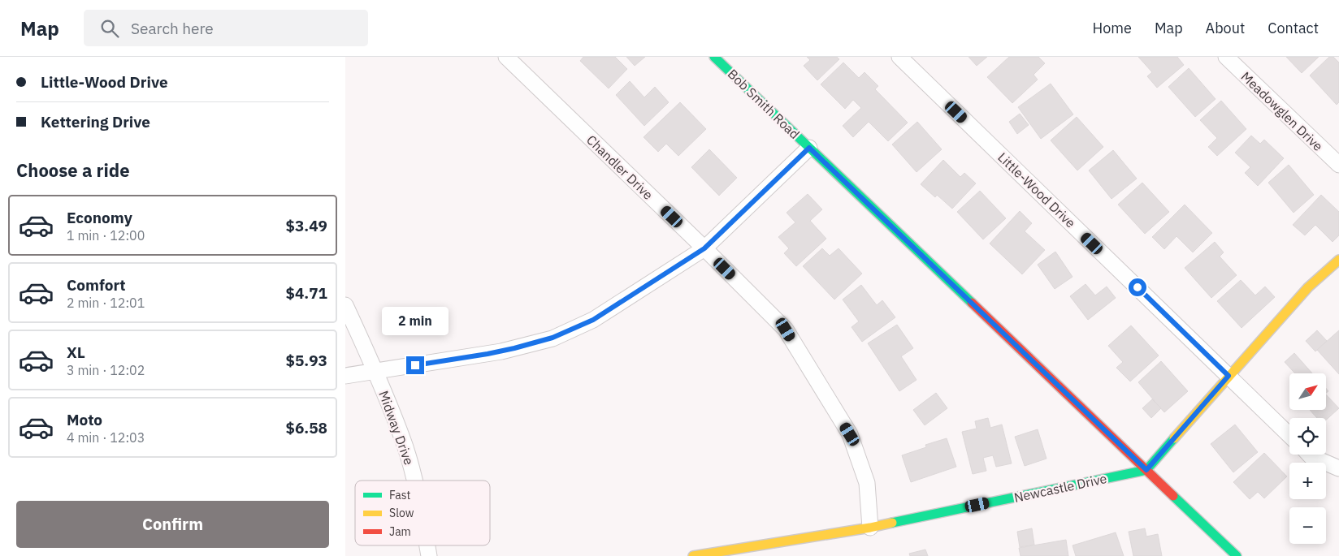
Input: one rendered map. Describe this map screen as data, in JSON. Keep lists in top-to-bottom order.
{
  "streets": {
    "street": [
      "Bob Smith Road",
      "Meadowglen Drive",
      "Chandler Drive",
      "Little-Wood Drive",
      "Midway Drive",
      "Newcastle Drive"
    ]
  },
  "crossings": [
    ["Bob Smith Road", "Newcastle Drive"],
    ["Chandler Drive", "Newcastle Drive"]
  ],
  "legend": ["Fast", "Slow", "Jam"],
  "north": "top right",
  "page": {
    "header": "Map",
    "search": "Search here",
    "nav": [
      "Home",
      "Map",
      "About",
      "Contact"
    ],
    "banner": ["Little-Wood Drive", "Kettering Drive"],
    "heading": "Choose a ride",
    "list": [
      {
        "name": "Economy",
        "note": "1 min · 12:00",
        "value": "$3.49"
      },
      {
        "name": "Comfort",
        "note": "2 min · 12:01",
        "value": "$4.71"
      },
      {
        "name": "XL",
        "note": "3 min · 12:02",
        "value": "$5.93"
      },
      {
        "name": "Moto",
        "note": "4 min · 12:03",
        "value": "$6.58"
      }
    ],
    "bubble": "2 min",
    "map_buttons": ["+", "−"],
    "buttons": "Confirm"
  }
}
